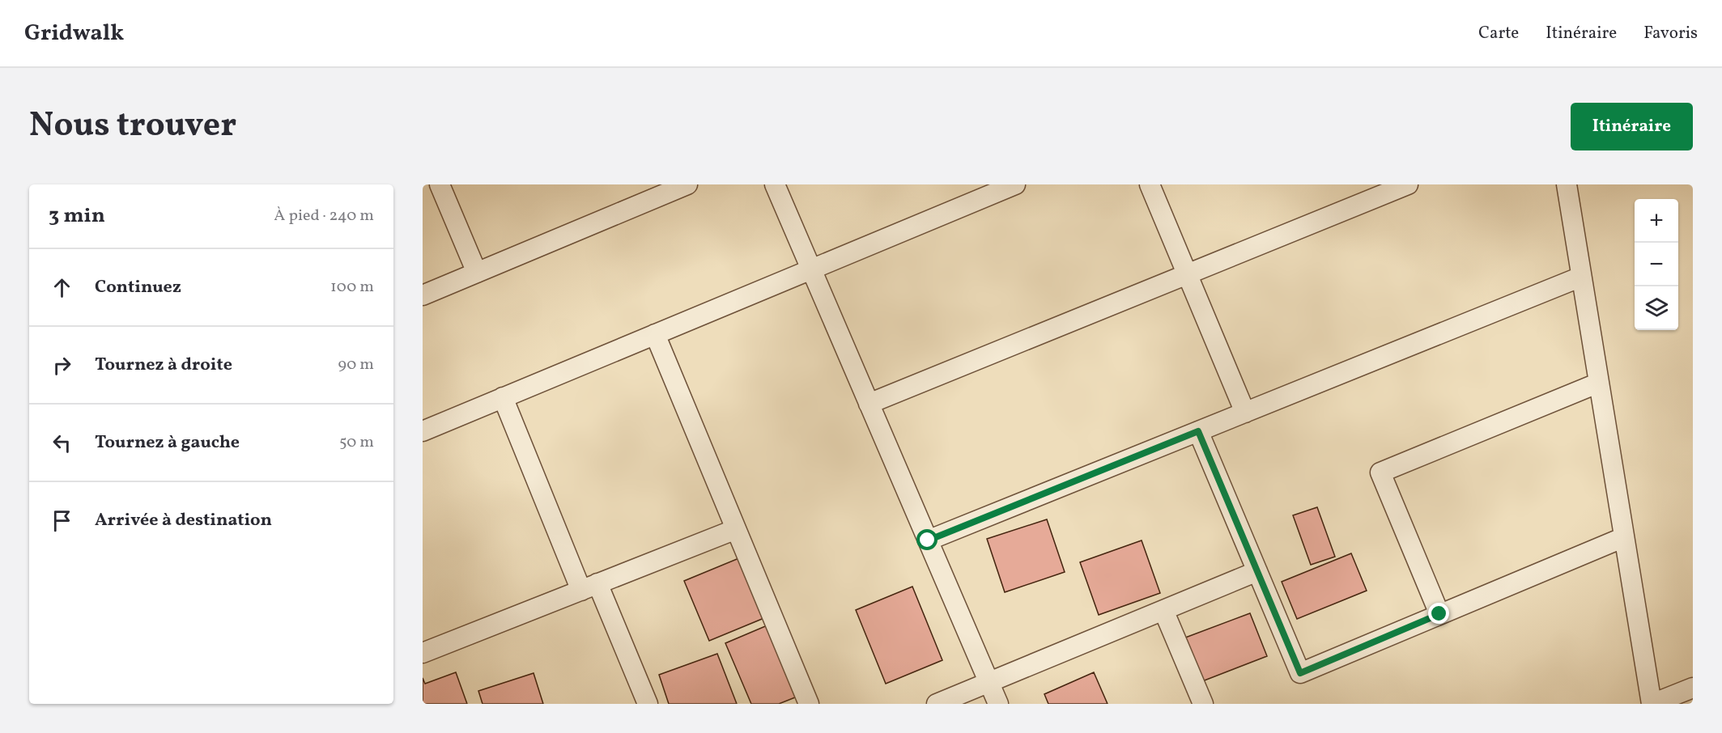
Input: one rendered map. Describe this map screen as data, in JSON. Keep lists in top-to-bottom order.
{
  "page": {
    "header": "Gridwalk",
    "nav": ["Carte", "Itinéraire", "Favoris"],
    "title": "Nous trouver",
    "buttons": "Itinéraire",
    "heading": ["3 min", "À pied · 240 m"],
    "map_buttons": ["+", "−"],
    "list": [
      ["Continuez", "100 m"],
      ["Tournez à droite", "90 m"],
      ["Tournez à gauche", "50 m"],
      "Arrivée à destination"
    ]
  }
}
